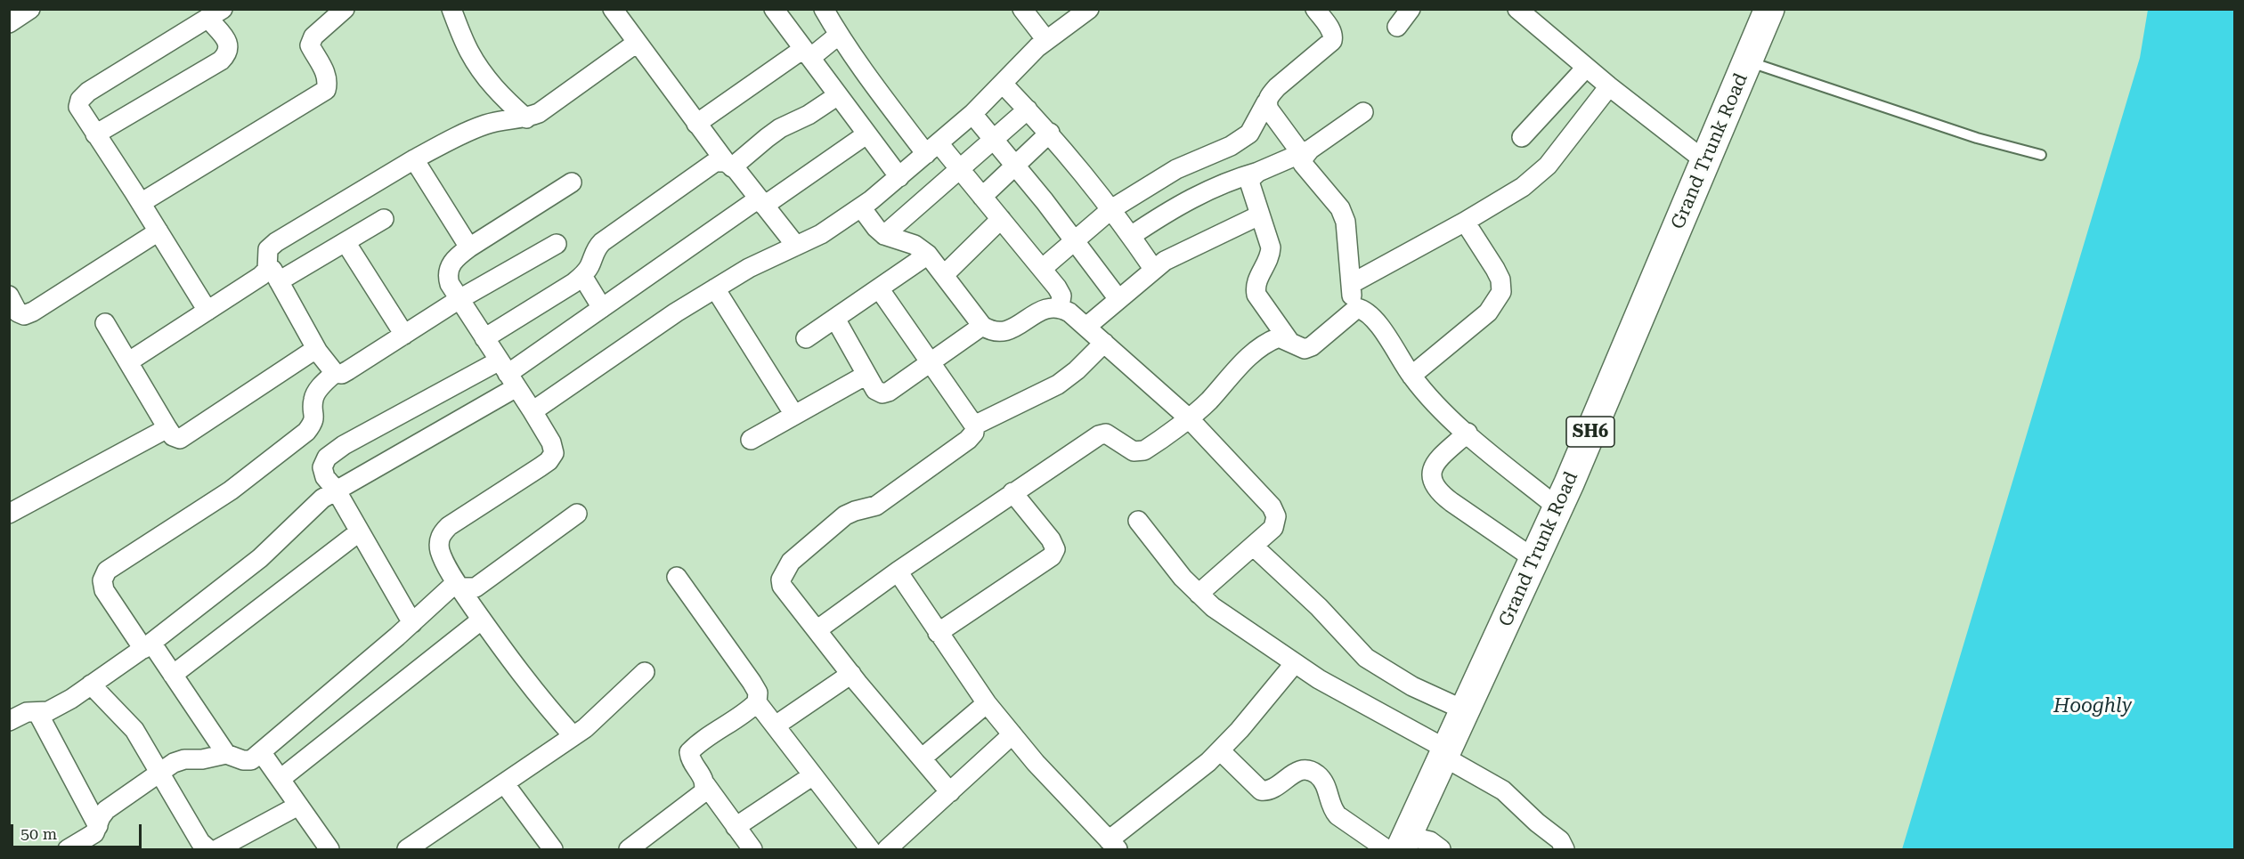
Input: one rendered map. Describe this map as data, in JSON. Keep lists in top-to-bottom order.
{
  "streets": {
    "main road": ["Grand Trunk Road", "SH6"]
  },
  "water": ["Hooghly"],
  "scale_bar": "50 m"
}
